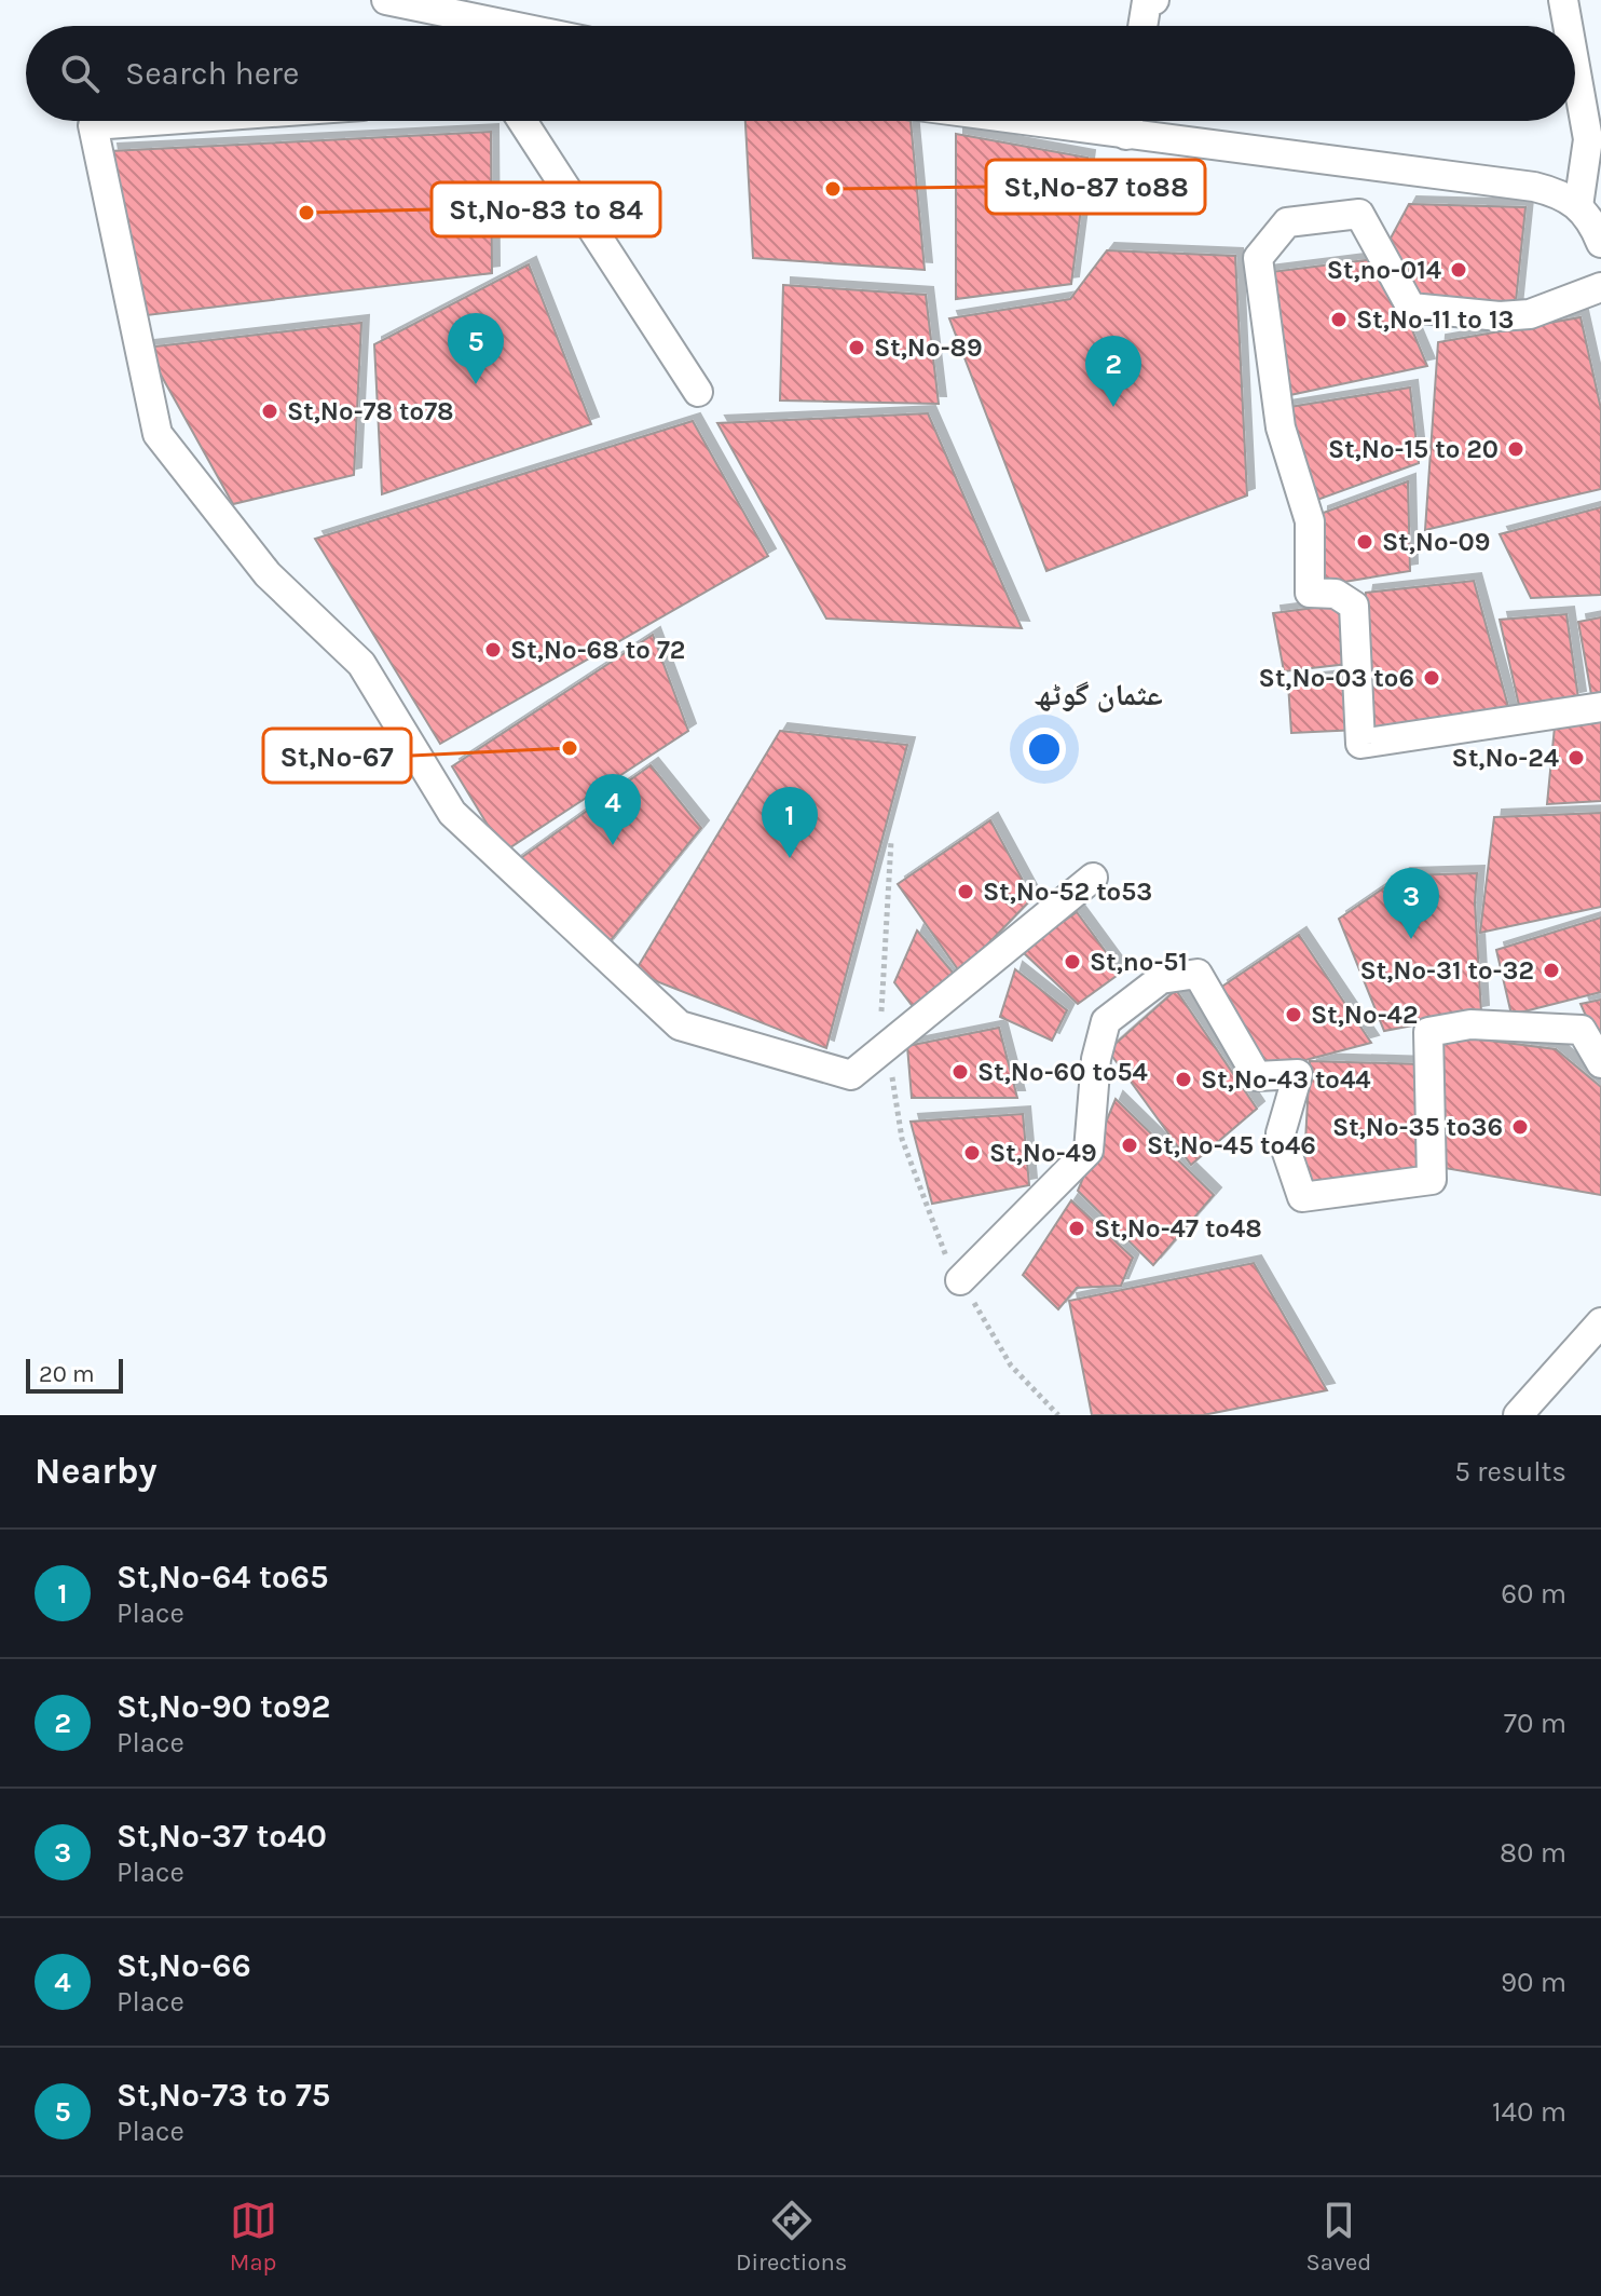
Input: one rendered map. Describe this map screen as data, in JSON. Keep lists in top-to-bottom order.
{
  "districts": ["عثمان گوٹھ"],
  "places": [
    "St,No-87 to88",
    "St,No-83 to 84",
    "St,no-014",
    "St,No-11 to 13",
    "St,No-89",
    "St,No-78 to78",
    "St,No-15 to 20",
    "St,No-09",
    "St,No-68 to 72",
    "St,No-03 to6",
    "St,No-67",
    "St,No-24",
    "St,No-52 to53",
    "St,no-51",
    "St,No-31 to-32",
    "St,No-42",
    "St,No-60 to54",
    "St,No-43 to44",
    "St,No-35 to36",
    "St,No-45 to46",
    "St,No-49",
    "St,No-47 to48"
  ],
  "scale_bar": "20 m",
  "page": {
    "search": "Search here",
    "pins": [
      "5",
      "2",
      "4",
      "1",
      "3"
    ],
    "scale": "20 m",
    "heading": ["Nearby", "5 results"],
    "list": [
      {
        "mark": "1",
        "name": "St,No-64 to65",
        "note": "Place",
        "value": "60 m"
      },
      {
        "mark": "2",
        "name": "St,No-90 to92",
        "note": "Place",
        "value": "70 m"
      },
      {
        "mark": "3",
        "name": "St,No-37 to40",
        "note": "Place",
        "value": "80 m"
      },
      {
        "mark": "4",
        "name": "St,No-66",
        "note": "Place",
        "value": "90 m"
      },
      {
        "mark": "5",
        "name": "St,No-73 to 75",
        "note": "Place",
        "value": "140 m"
      }
    ],
    "nav": ["Map", "Directions", "Saved"]
  }
}
